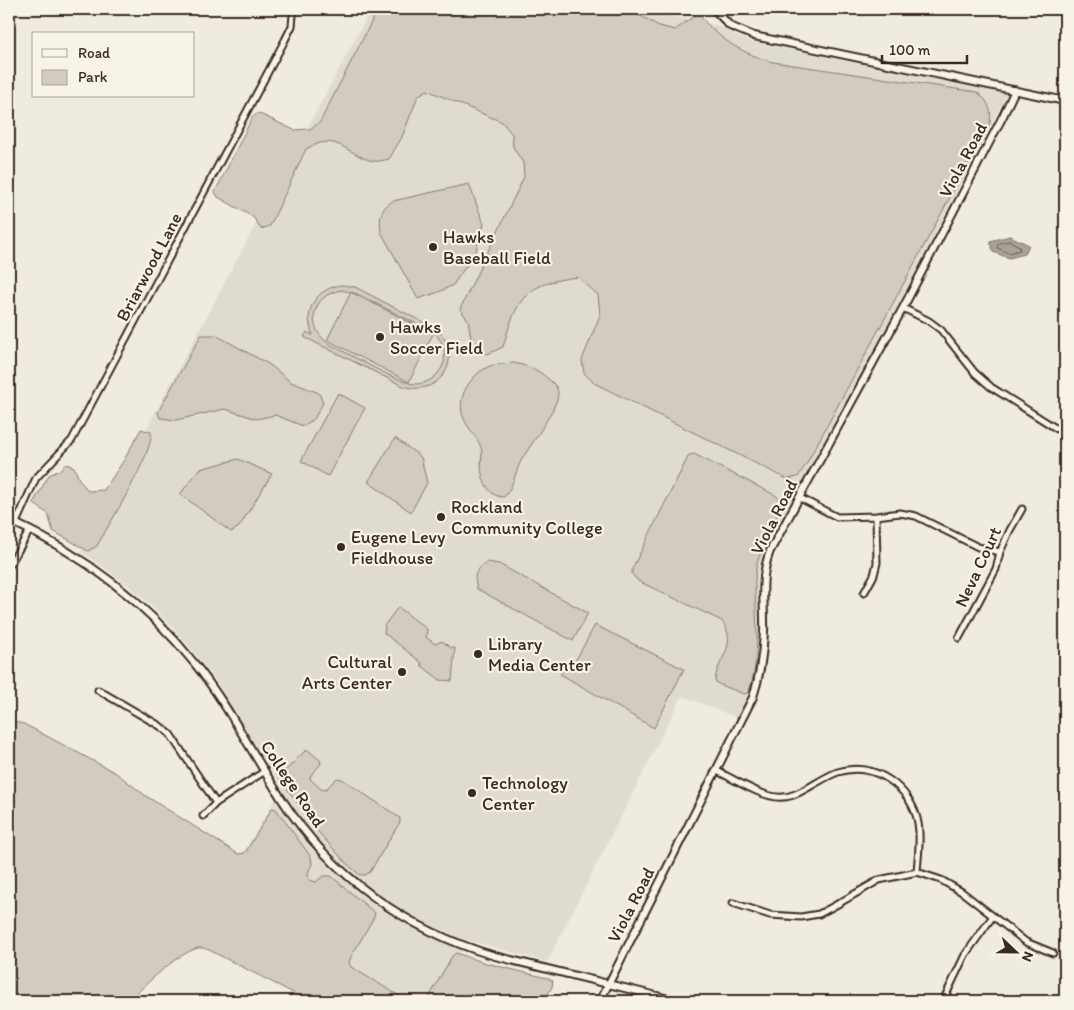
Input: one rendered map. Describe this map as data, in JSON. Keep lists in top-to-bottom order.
{
  "streets": {
    "street": [
      "Viola Road",
      "Briarwood Lane",
      "Neva Court",
      "College Road"
    ]
  },
  "crossings": [
    ["Viola Road", "College Road"],
    ["Briarwood Lane", "College Road"]
  ],
  "places": [
    "Hawks Baseball Field",
    "Hawks Soccer Field",
    "Rockland Community College",
    "Eugene Levy Fieldhouse",
    "Library Media Center",
    "Cultural Arts Center",
    "Technology Center"
  ],
  "legend": ["Road", "Park"],
  "scale_bar": "100 m",
  "north": "right"
}
